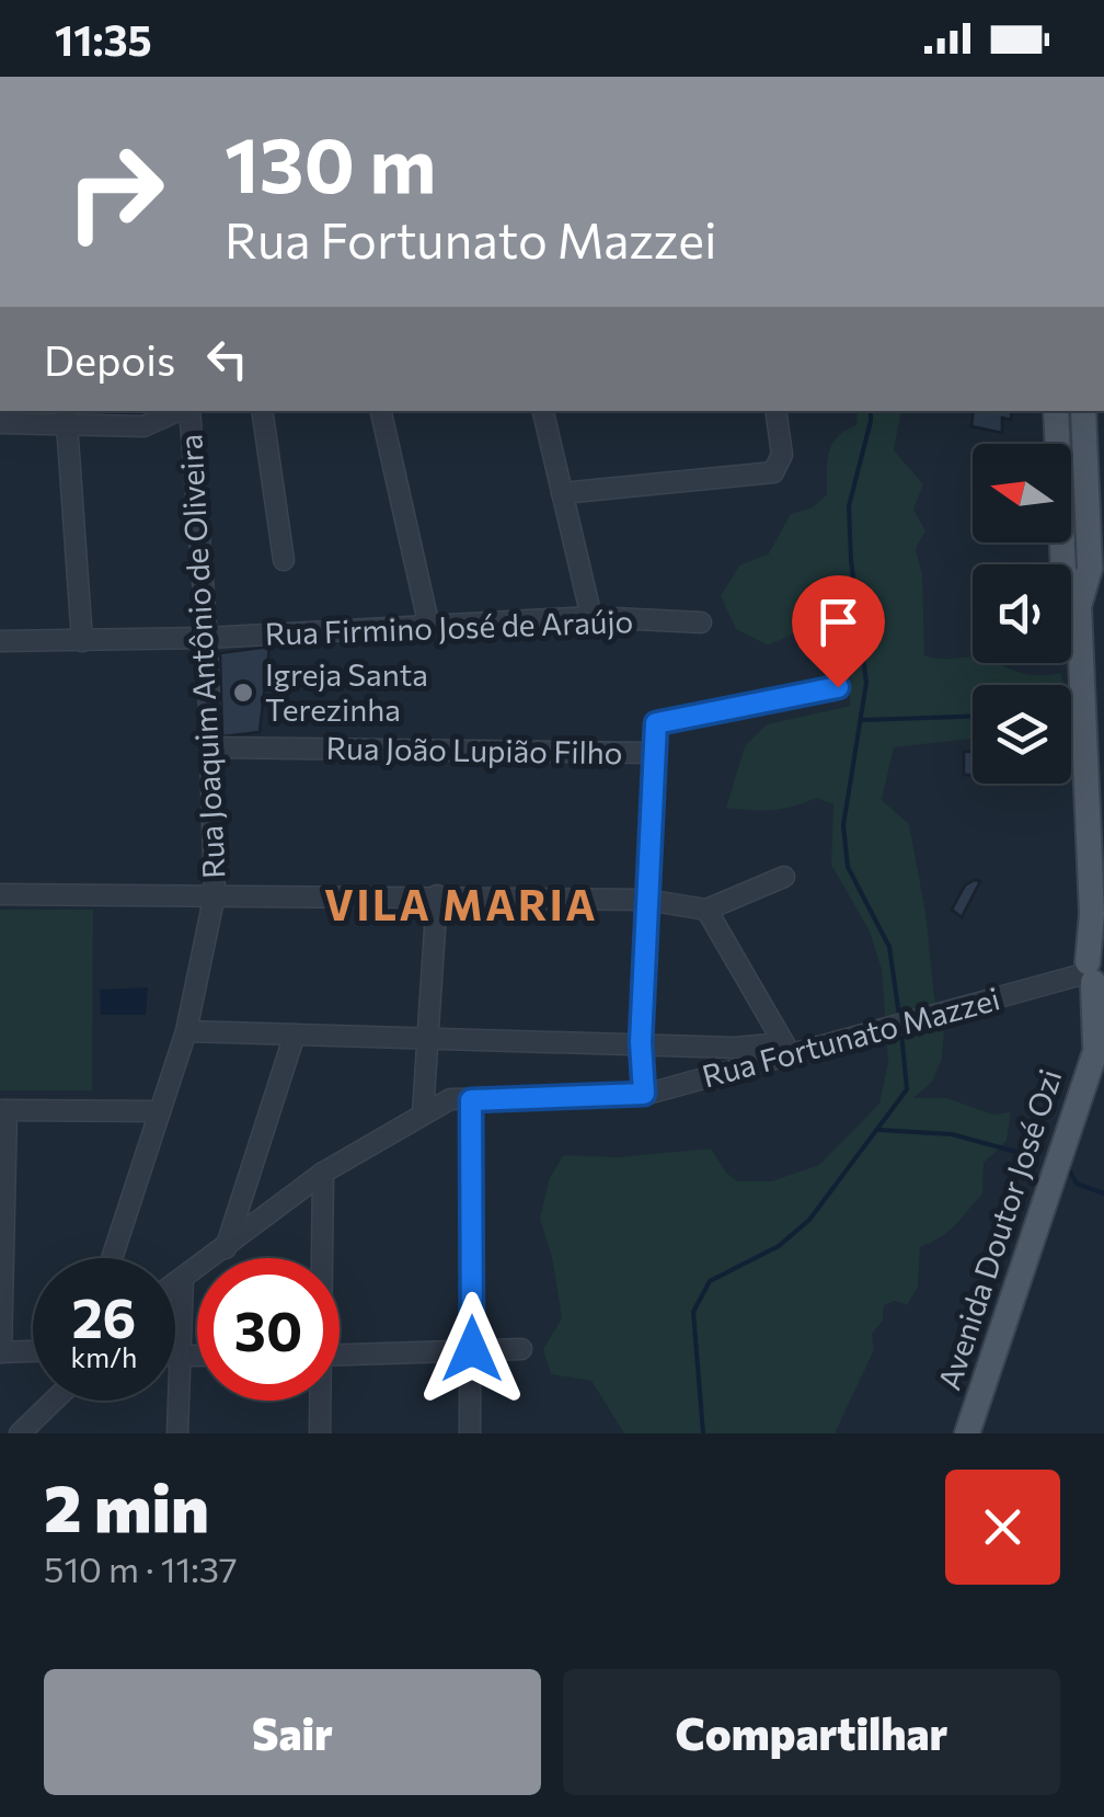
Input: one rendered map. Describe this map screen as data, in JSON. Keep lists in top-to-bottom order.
{
  "streets": {
    "main road": ["Avenida Doutor José Ozi"],
    "street": [
      "Rua Firmino José de Araújo",
      "Rua Joaquim Antônio de Oliveira",
      "Rua João Lupião Filho",
      "Rua Fortunato Mazzei"
    ]
  },
  "crossings": [
    ["Rua Firmino José de Araújo", "Rua Joaquim Antônio de Oliveira"],
    ["Rua Joaquim Antônio de Oliveira", "Rua João Lupião Filho"]
  ],
  "districts": ["VILA MARIA"],
  "places": ["Igreja Santa Terezinha"],
  "north": "left",
  "page": {
    "status": "11:35",
    "turn": ["130 m", "Rua Fortunato Mazzei"],
    "then": "Depois",
    "speed": "26 km/h",
    "limit": "30",
    "heading": ["2 min", "510 m · 11:37"],
    "buttons": ["Sair", "Compartilhar"]
  }
}
